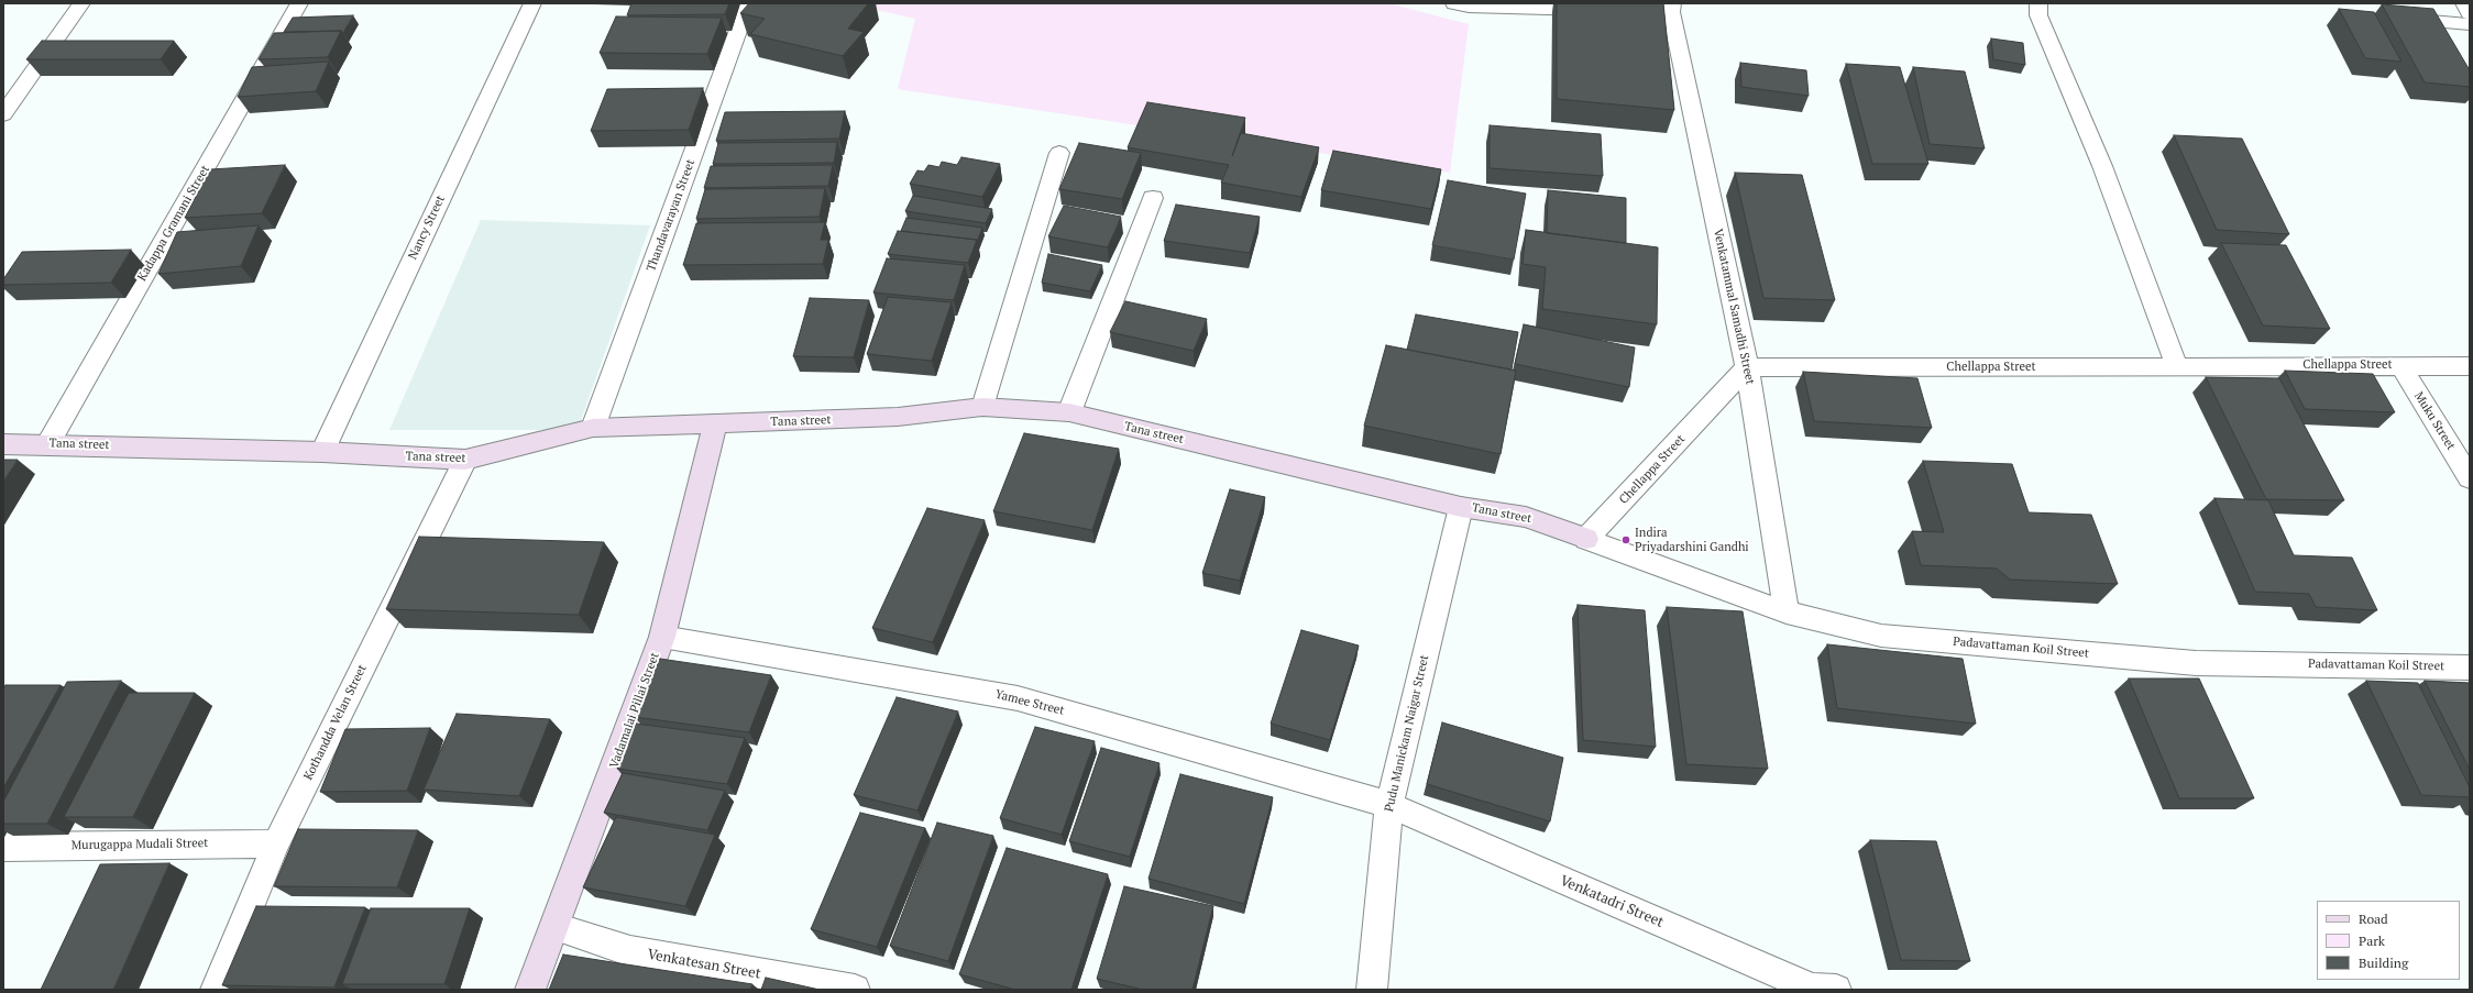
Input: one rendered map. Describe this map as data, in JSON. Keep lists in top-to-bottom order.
{
  "streets": {
    "street": [
      "Thandavarayan Street",
      "Kadappa Gramani Street",
      "Nancy Street",
      "Venkatammal Samadhi Street",
      "Chellappa Street",
      "Tana street",
      "Muku Street",
      "Padavattaman Koil Street",
      "Yamee Street",
      "Vadamalai Pillai Street",
      "Kothandda Velan Street",
      "Pudu Manickam Naigar Street",
      "Murugappa Mudali Street",
      "Venkatadri Street",
      "Venkatesan Street"
    ]
  },
  "crossings": [
    ["Thandavarayan Street", "Tana street"],
    ["Kadappa Gramani Street", "Tana street"],
    ["Nancy Street", "Tana street"],
    ["Venkatammal Samadhi Street", "Chellappa Street"],
    ["Venkatammal Samadhi Street", "Padavattaman Koil Street"],
    ["Chellappa Street", "Tana street"],
    ["Chellappa Street", "Muku Street"],
    ["Chellappa Street", "Padavattaman Koil Street"],
    ["Tana street", "Padavattaman Koil Street"],
    ["Tana street", "Vadamalai Pillai Street"],
    ["Tana street", "Kothandda Velan Street"],
    ["Tana street", "Pudu Manickam Naigar Street"],
    ["Yamee Street", "Vadamalai Pillai Street"],
    ["Yamee Street", "Pudu Manickam Naigar Street"],
    ["Yamee Street", "Venkatadri Street"],
    ["Vadamalai Pillai Street", "Venkatesan Street"],
    ["Kothandda Velan Street", "Murugappa Mudali Street"],
    ["Pudu Manickam Naigar Street", "Venkatadri Street"]
  ],
  "places": ["Indira Priyadarshini Gandhi"],
  "legend": ["Road", "Park", "Building"]
}
